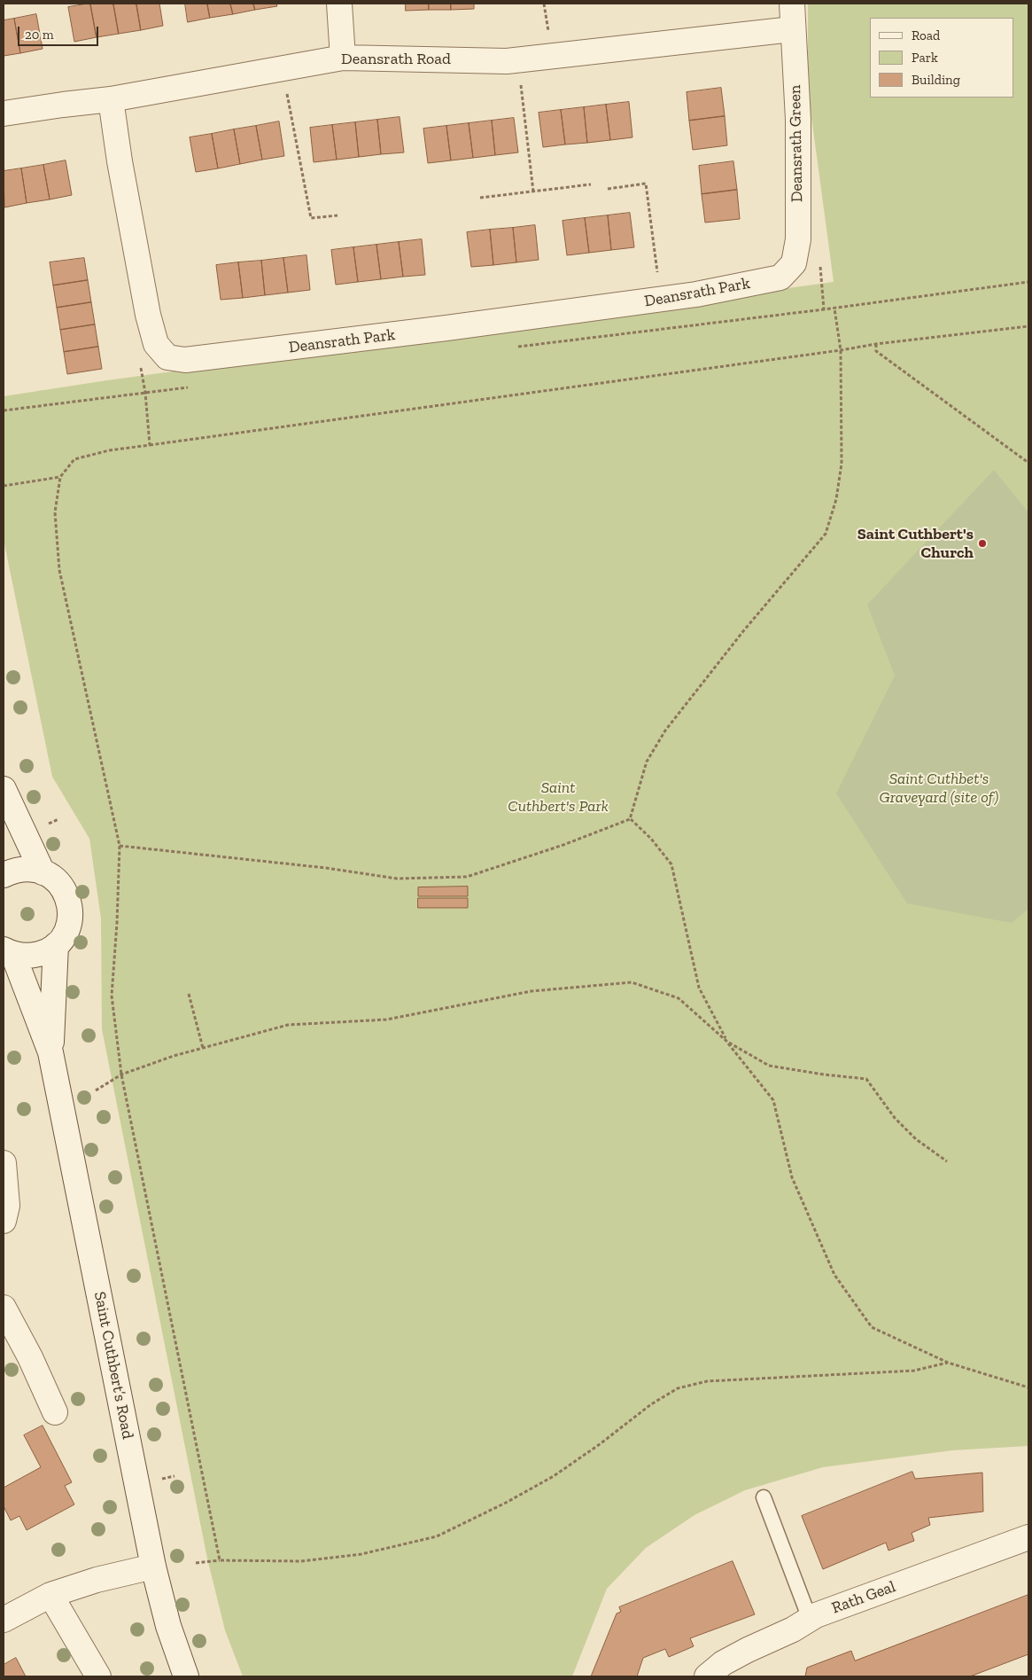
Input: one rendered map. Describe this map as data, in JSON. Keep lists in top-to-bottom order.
{
  "streets": {
    "street": [
      "Deansrath Road",
      "Deansrath Green",
      "Deansrath Park",
      "Saint Cuthbert’s Road",
      "Rath Geal"
    ]
  },
  "crossings": [
    ["Deansrath Road", "Deansrath Green"],
    ["Deansrath Road", "Deansrath Park"],
    ["Deansrath Green", "Deansrath Park"]
  ],
  "parks": ["Saint Cuthbet's Graveyard (site of)", "Saint Cuthbert's Park"],
  "places": ["Saint Cuthbert's Church"],
  "legend": ["Road", "Park", "Building"],
  "scale_bar": "20 m"
}
